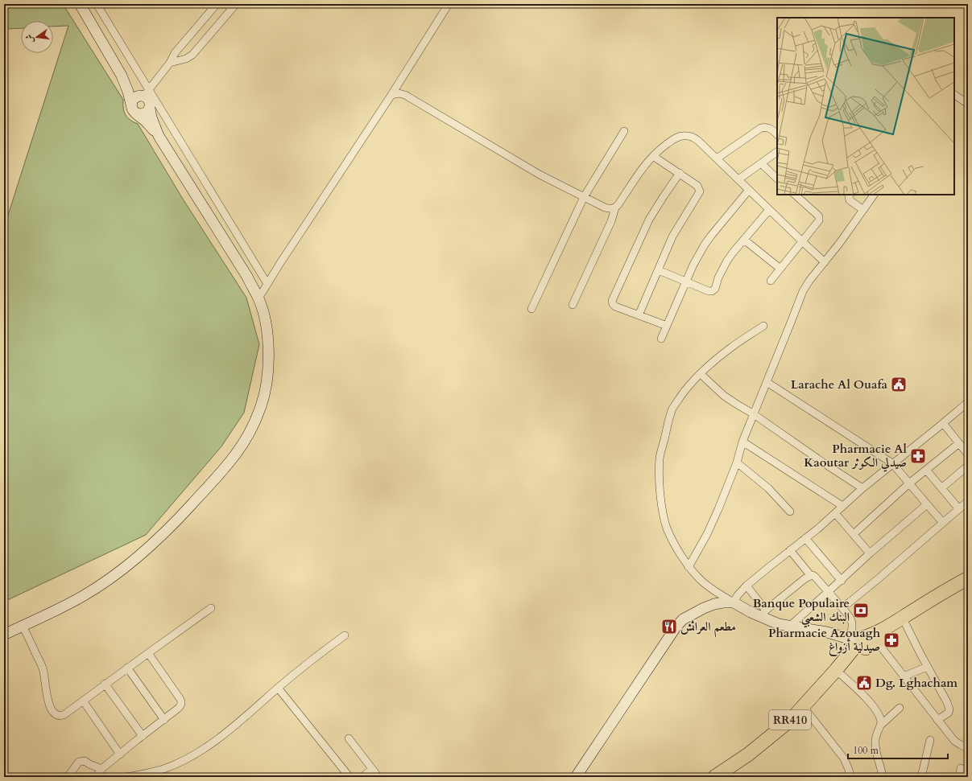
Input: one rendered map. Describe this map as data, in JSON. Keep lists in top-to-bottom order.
{
  "streets": {
    "highway": ["RR410"]
  },
  "places": {
    "public building": ["Larache Al Ouafa", "Dg. Lghacham"],
    "pharmacy": ["Pharmacie Al Kaoutar صيدلي الكوثر", "Pharmacie Azouagh صيدلية أزواغ"],
    "bank": ["Banque Populaire البنك الشعبي"],
    "restaurant": ["مطعم العرائش"]
  },
  "scale_bar": "100 m",
  "north": "left"
}
